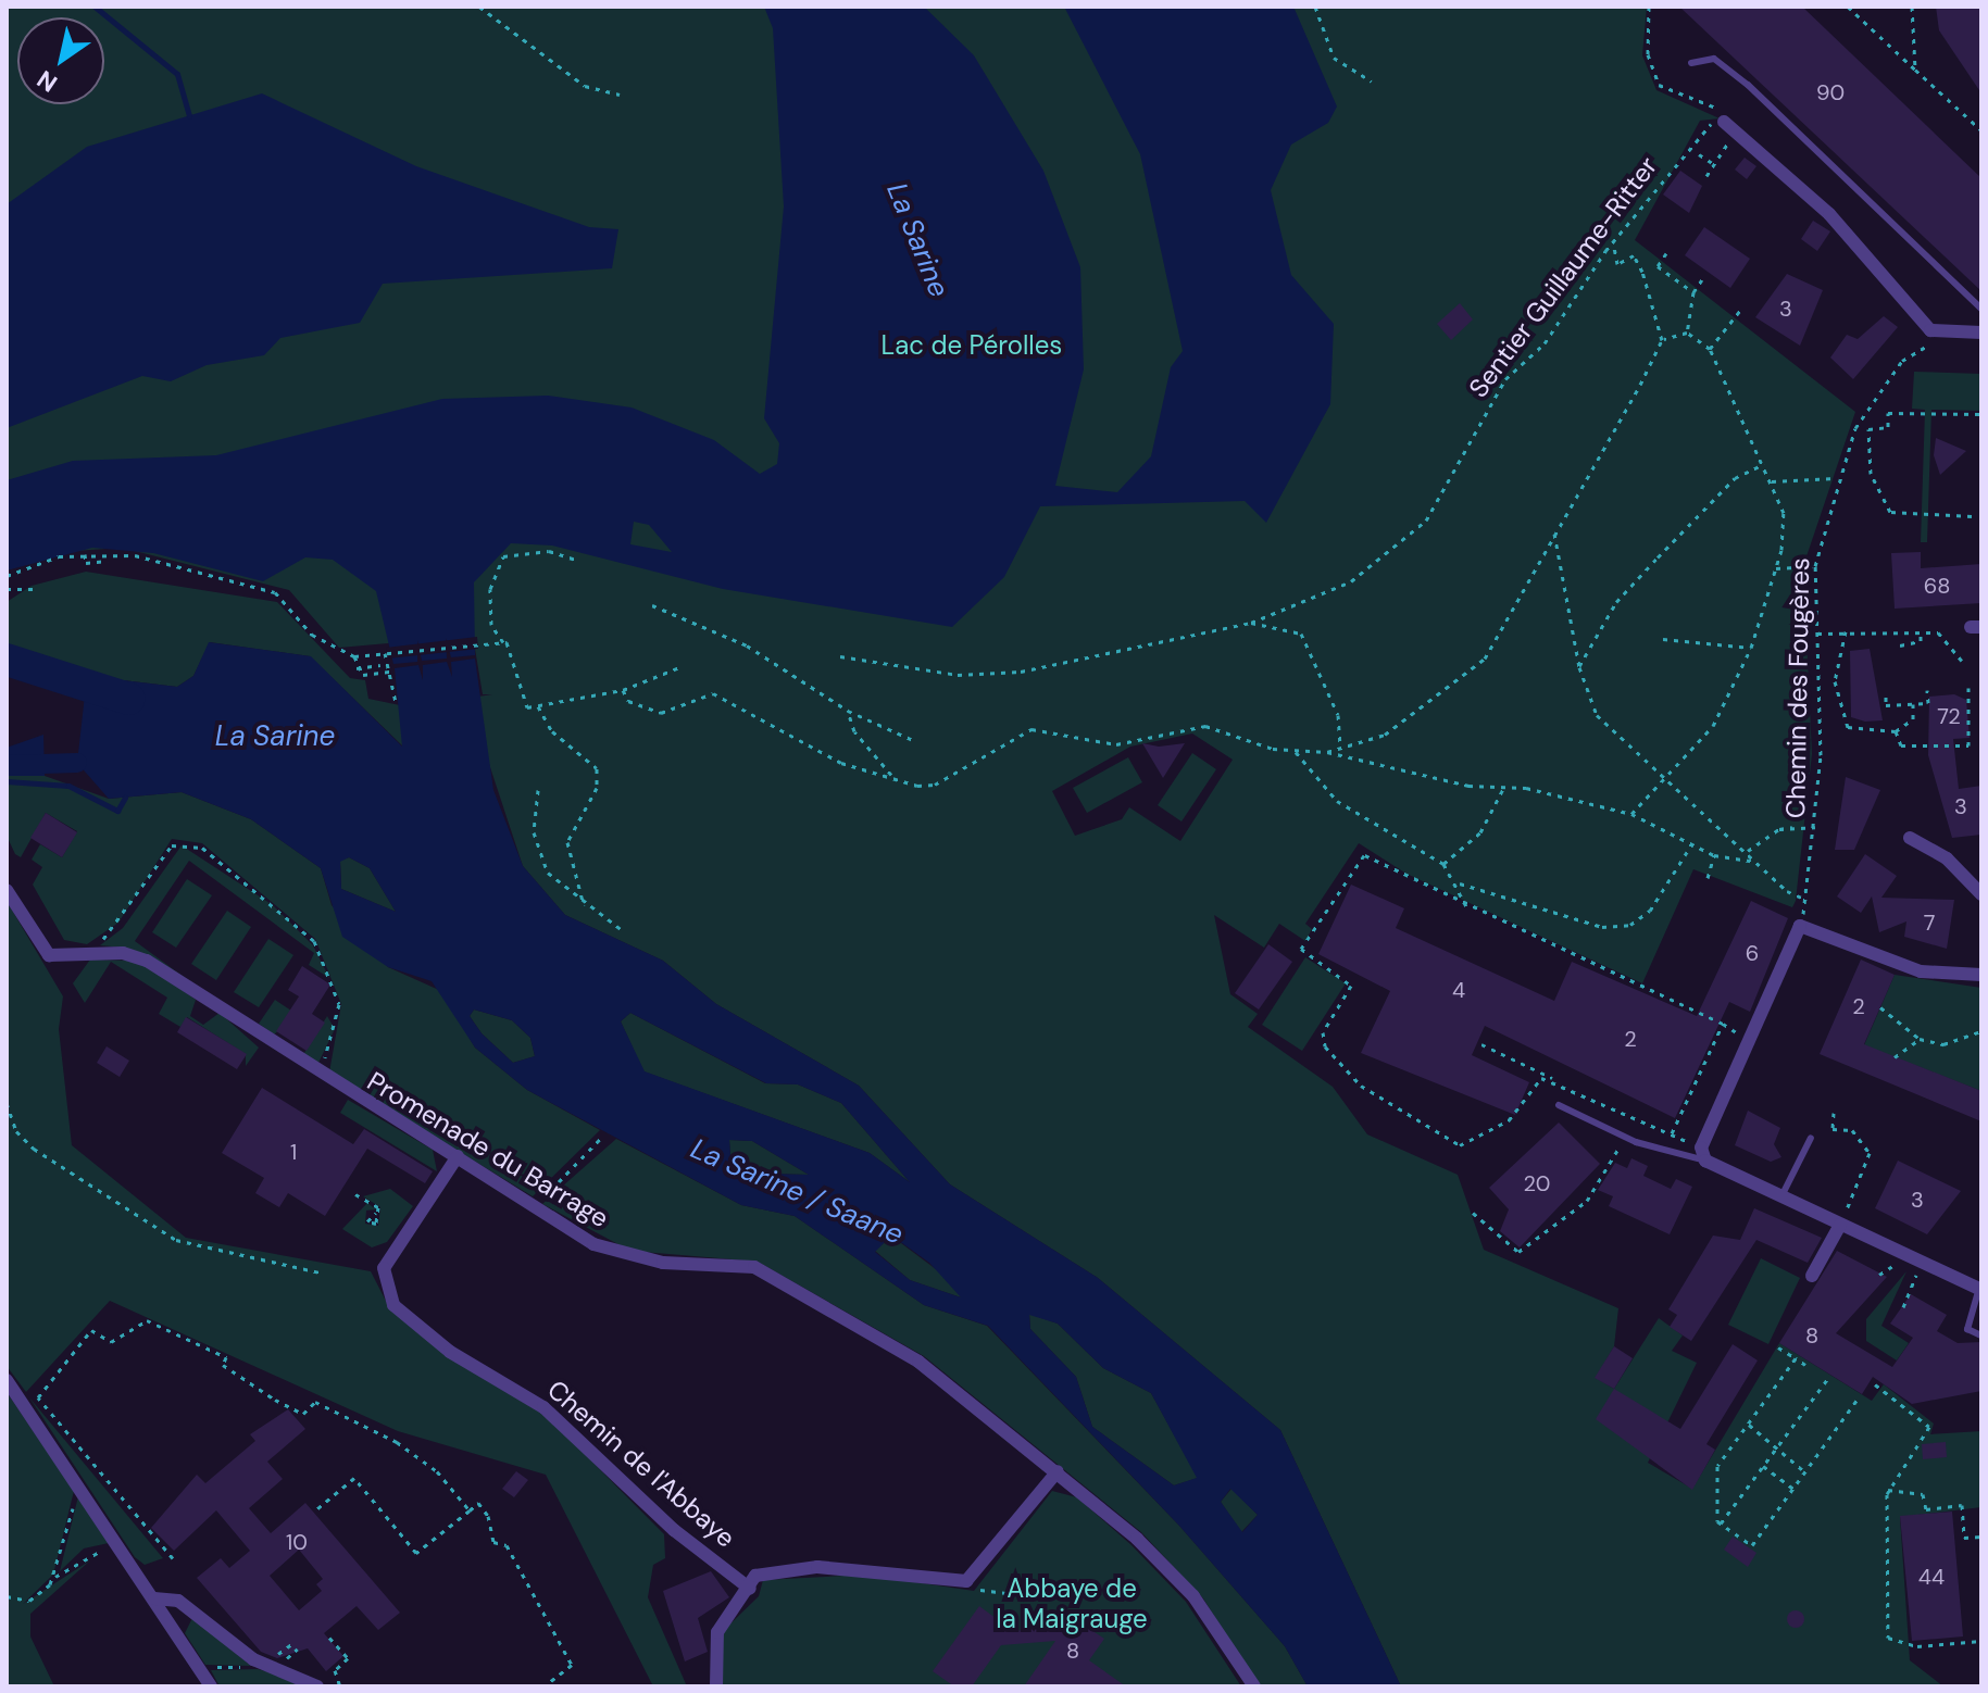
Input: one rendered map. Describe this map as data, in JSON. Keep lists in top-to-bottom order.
{
  "streets": {
    "street": ["Promenade du Barrage", "Chemin de l'Abbaye"],
    "path": ["Sentier Guillaume-Ritter", "Chemin des Fougères"]
  },
  "crossings": [
    ["Promenade du Barrage", "Chemin de l'Abbaye"]
  ],
  "water": ["La Sarine", "La Sarine / Saane"],
  "parks": ["Lac de Pérolles", "Abbaye de la Maigrauge"],
  "house_numbers": [
    "90",
    "3",
    "68",
    "72",
    "3",
    "7",
    "6",
    "4",
    "2",
    "2",
    "1",
    "20",
    "3",
    "8",
    "10",
    "44",
    "8"
  ],
  "north": "bottom left"
}
